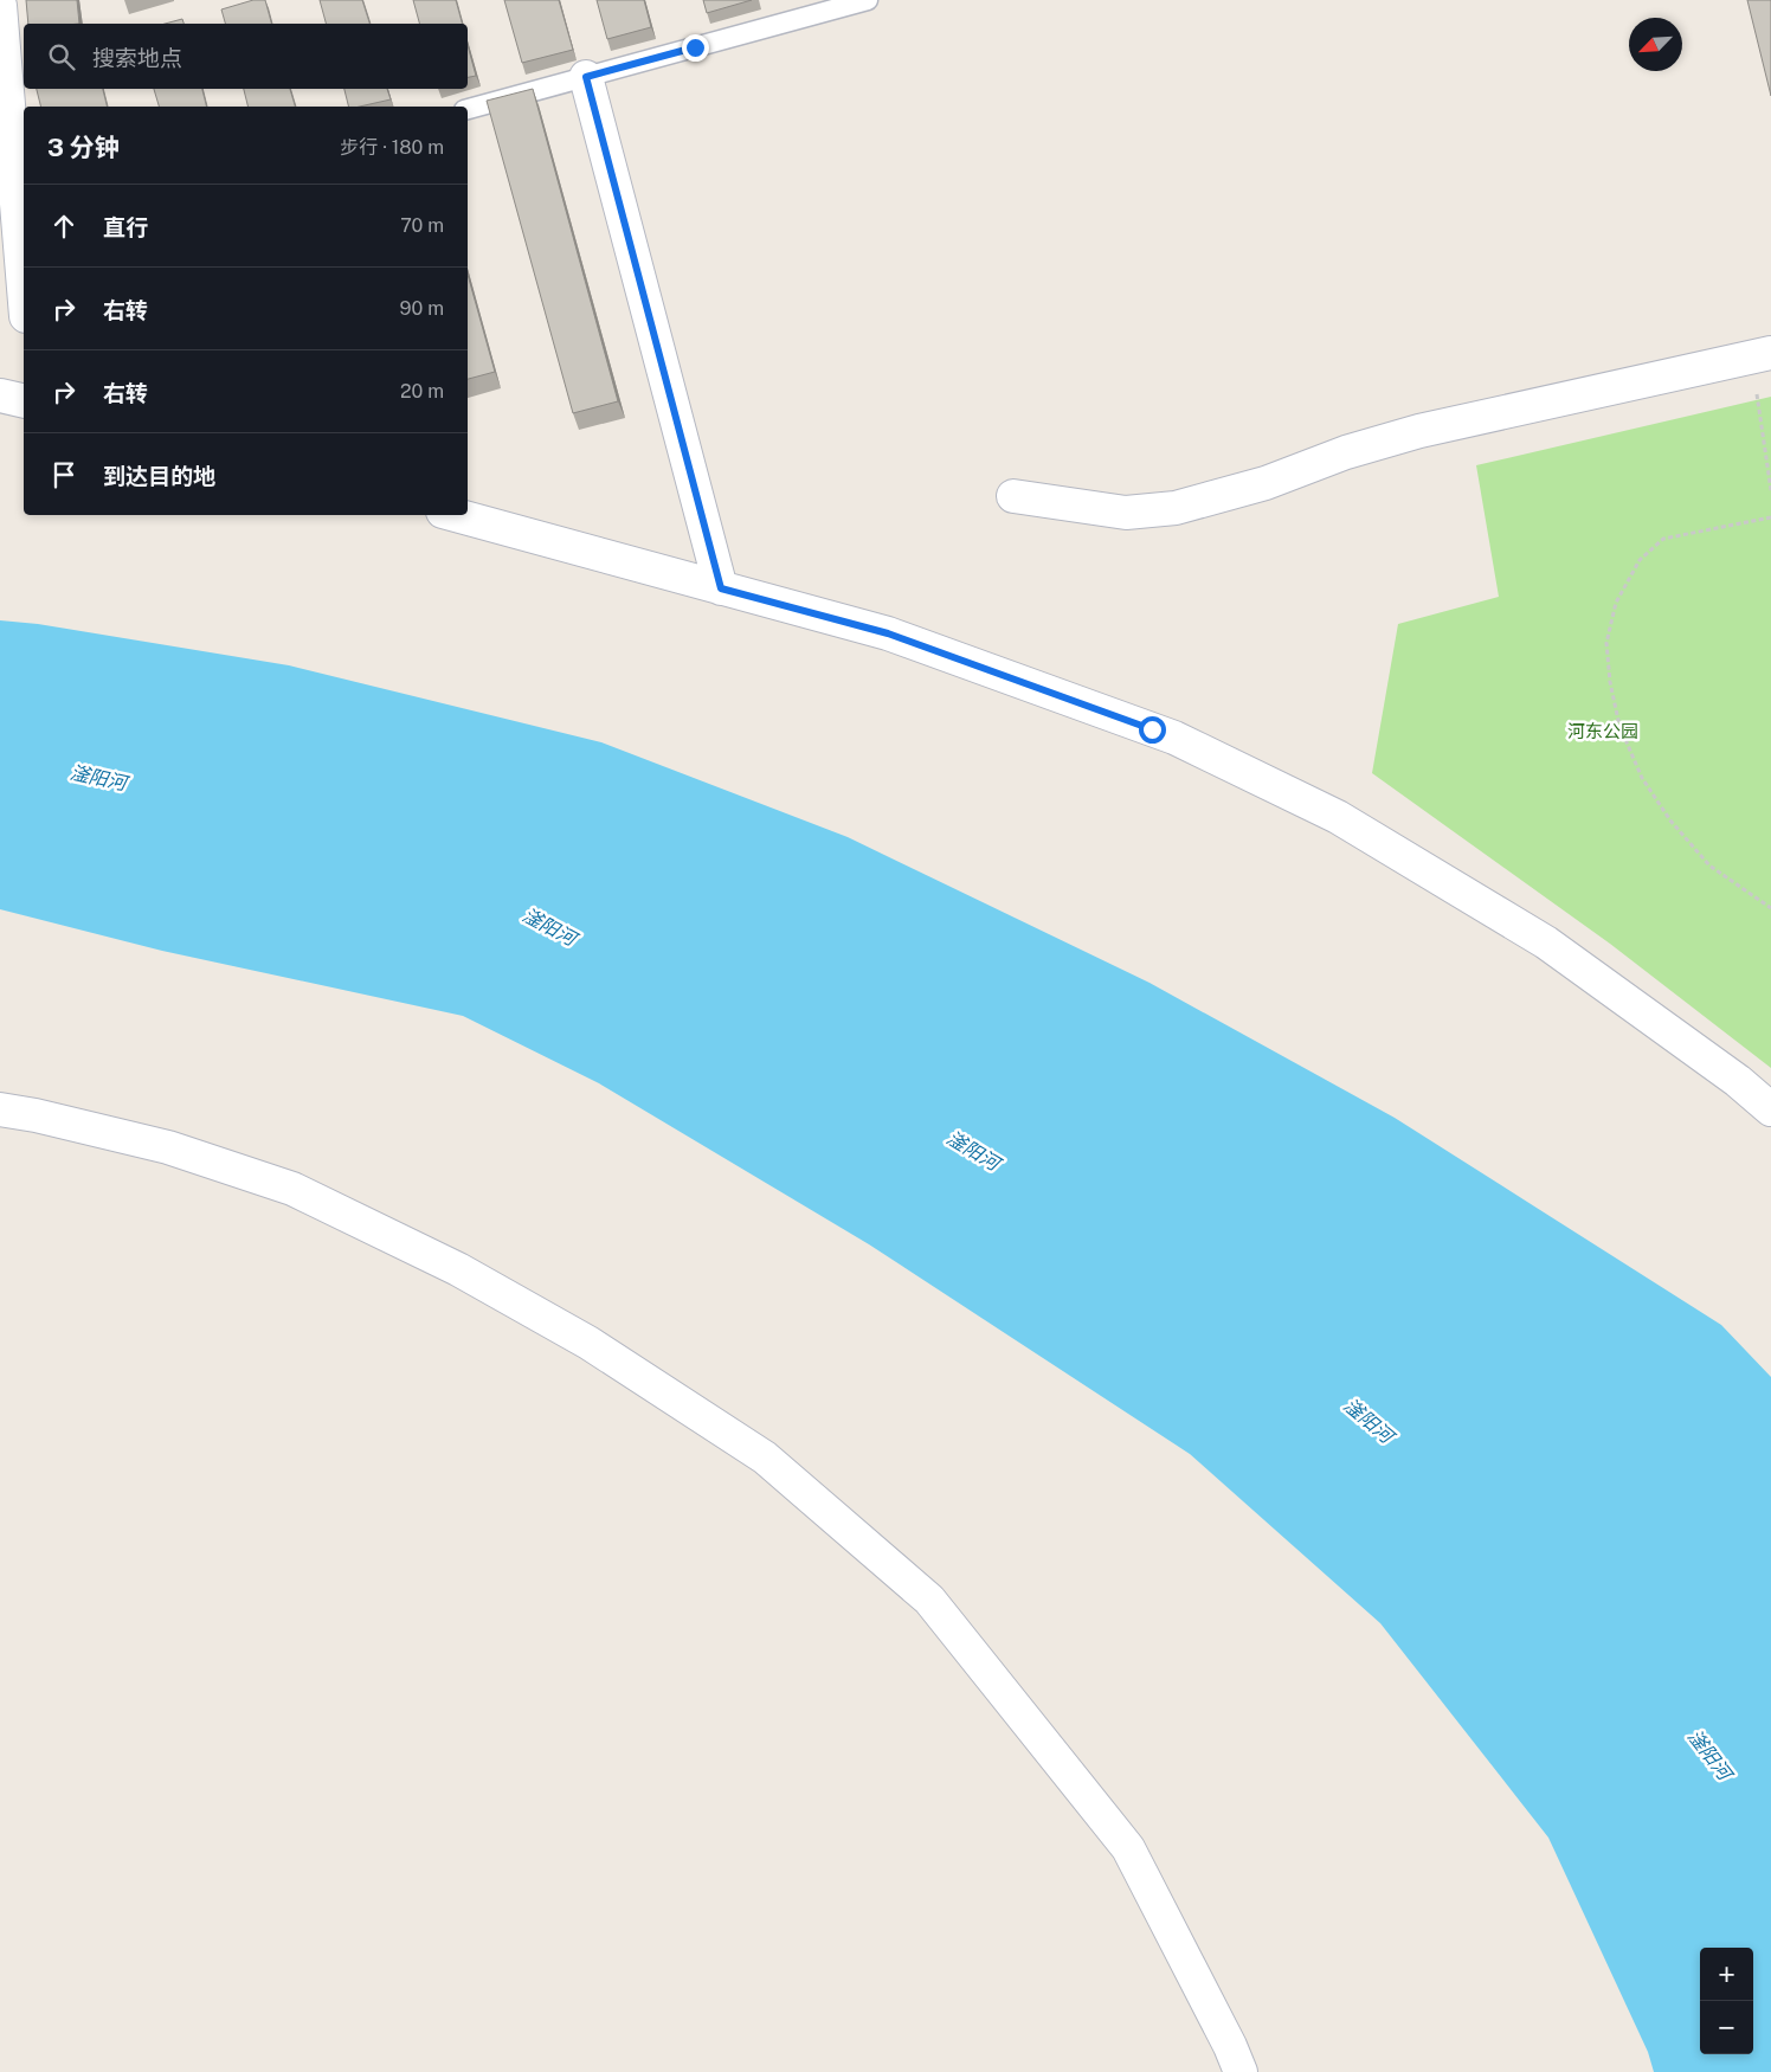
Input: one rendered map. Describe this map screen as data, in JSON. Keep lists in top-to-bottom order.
{
  "water": ["滏阳河"],
  "parks": ["河东公园"],
  "north": "bottom left",
  "page": {
    "search": "搜索地点",
    "heading": ["3 分钟", "步行 · 180 m"],
    "list": [
      ["直行", "70 m"],
      ["右转", "90 m"],
      ["右转", "20 m"],
      "到达目的地"
    ],
    "map_buttons": ["+", "−"]
  }
}
